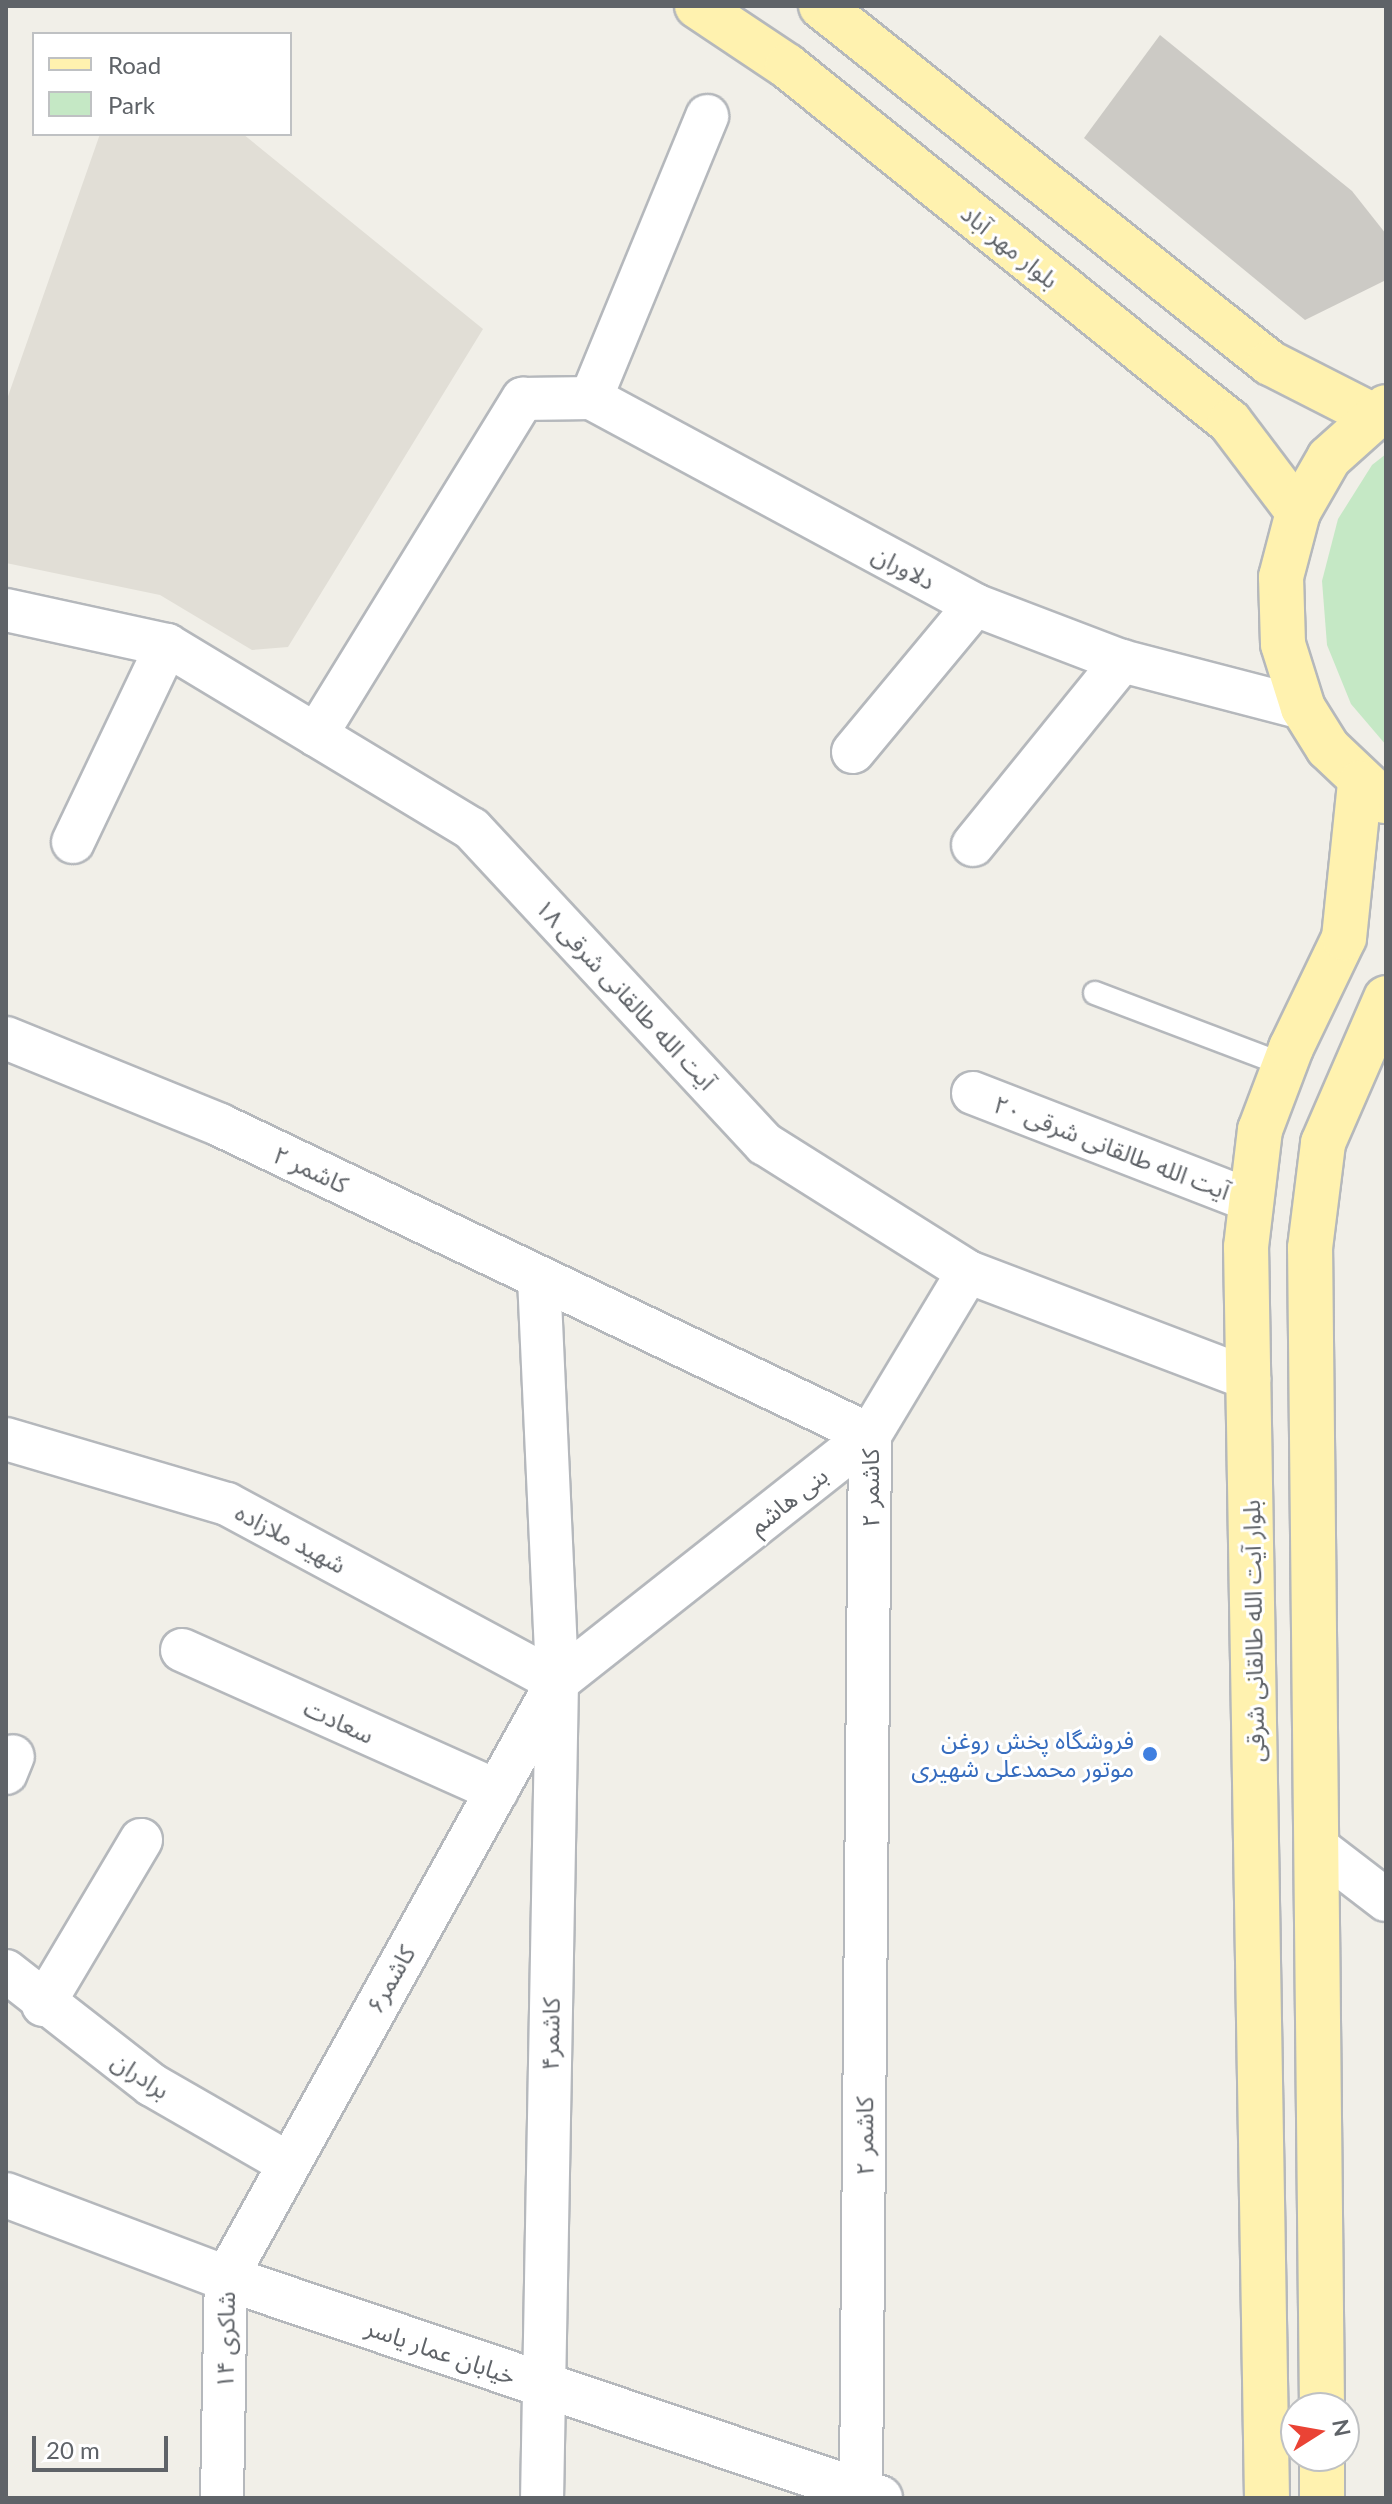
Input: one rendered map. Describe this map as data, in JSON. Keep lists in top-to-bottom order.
{
  "streets": {
    "main road": ["بلوار مهر آباد", "بلوار آیت الله طالقانی شرقی"],
    "street": [
      "دلاوران",
      "آیت الله طالقانی شرقی ۱۸",
      "آیت الله طالقانی شرقی ۲۰",
      "کاشمر ۲",
      "بنی هاشم",
      "شهید ملازاده",
      "سعادت",
      "کاشمر۶",
      "کاشمر۴",
      "برادران",
      "شاکری ۱۴",
      "خیابان عمار یاسر"
    ]
  },
  "crossings": [
    ["دلاوران", "آیت الله طالقانی شرقی ۱۸"],
    ["آیت الله طالقانی شرقی ۱۸", "بنی هاشم"],
    ["آیت الله طالقانی شرقی ۱۸", "بلوار آیت الله طالقانی شرقی"],
    ["آیت الله طالقانی شرقی ۲۰", "بلوار آیت الله طالقانی شرقی"],
    ["کاشمر ۲", "بنی هاشم"],
    ["کاشمر ۲", "کاشمر۴"],
    ["کاشمر ۲", "خیابان عمار یاسر"],
    ["بنی هاشم", "شهید ملازاده"],
    ["بنی هاشم", "کاشمر۶"],
    ["بنی هاشم", "کاشمر۴"],
    ["شهید ملازاده", "کاشمر۶"],
    ["شهید ملازاده", "کاشمر۴"],
    ["سعادت", "کاشمر۶"],
    ["کاشمر۶", "کاشمر۴"],
    ["کاشمر۶", "برادران"],
    ["کاشمر۶", "شاکری ۱۴"],
    ["کاشمر۶", "خیابان عمار یاسر"],
    ["کاشمر۴", "خیابان عمار یاسر"],
    ["شاکری ۱۴", "خیابان عمار یاسر"]
  ],
  "places": ["فروشگاه پخش روغن موتور محمدعلی شهیری"],
  "legend": ["Road", "Park"],
  "scale_bar": "20 m",
  "north": "right"
}
